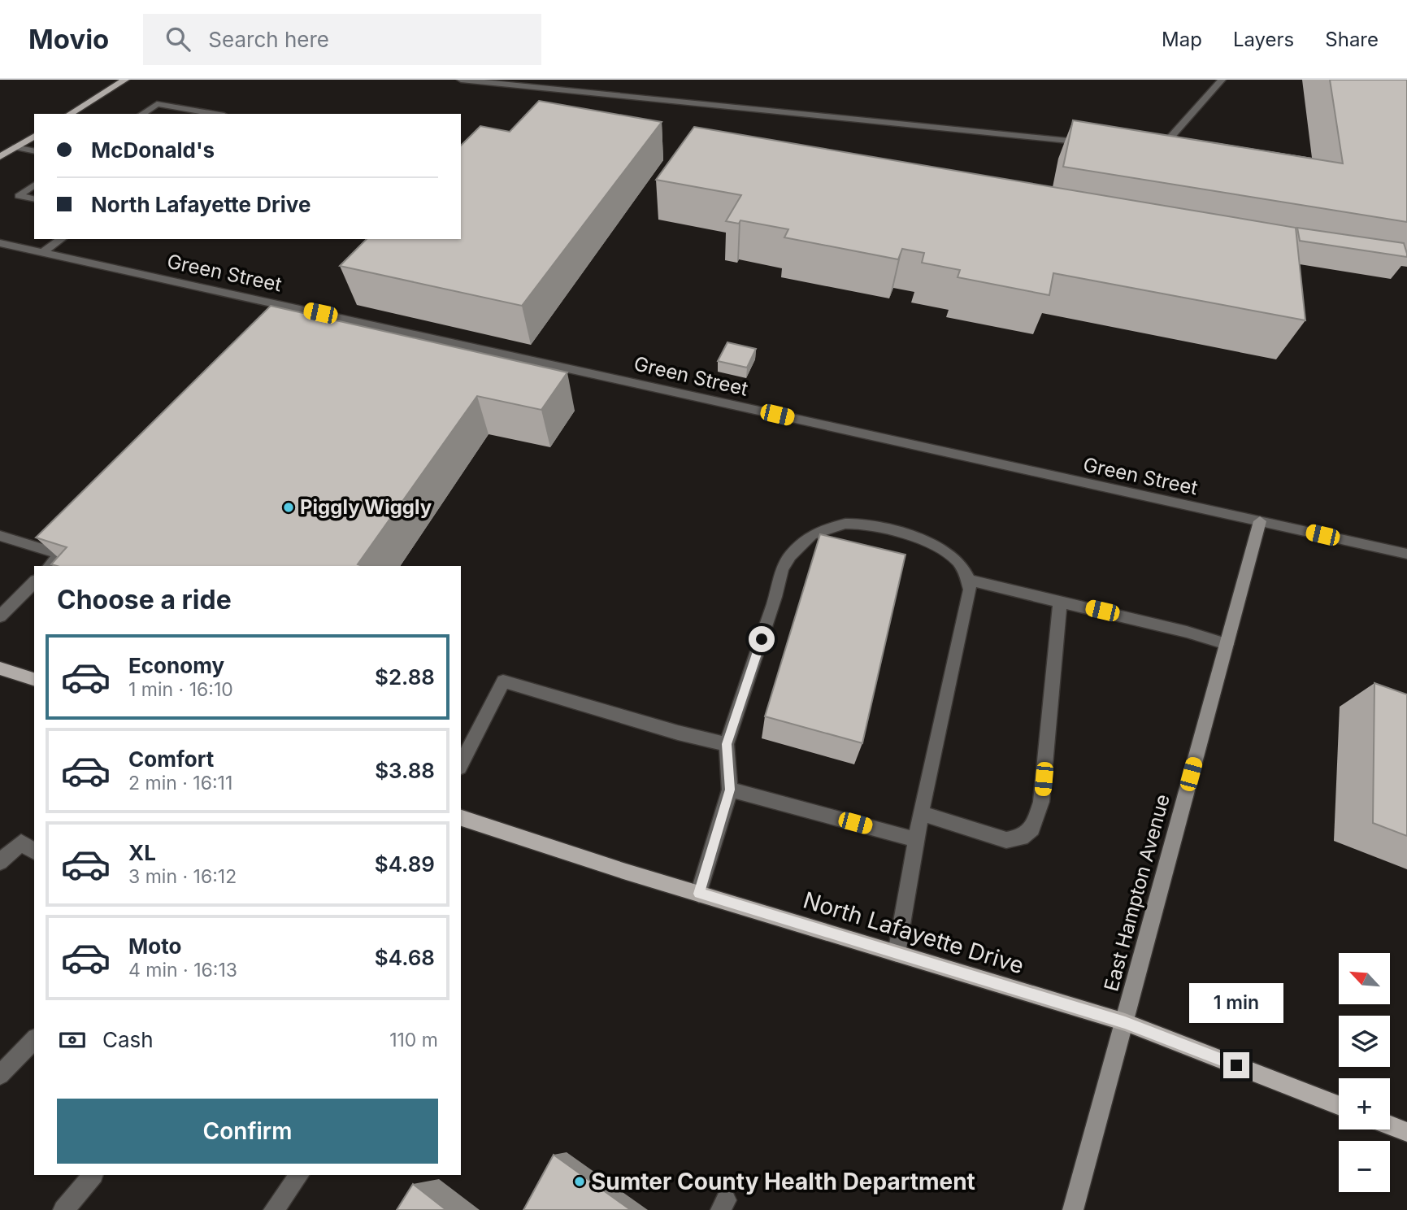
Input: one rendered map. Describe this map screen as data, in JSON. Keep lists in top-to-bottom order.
{
  "streets": {
    "main road": ["North Lafayette Drive"],
    "street": ["Green Street", "East Hampton Avenue"]
  },
  "crossings": [
    ["Green Street", "East Hampton Avenue"],
    ["East Hampton Avenue", "North Lafayette Drive"]
  ],
  "places": ["Piggly Wiggly", "Sumter County Health Department"],
  "north": "top left",
  "page": {
    "header": "Movio",
    "search": "Search here",
    "nav": ["Map", "Layers", "Share"],
    "banner": ["McDonald's", "North Lafayette Drive"],
    "heading": "Choose a ride",
    "list": [
      {
        "name": "Economy",
        "note": "1 min · 16:10",
        "value": "$2.88"
      },
      {
        "name": "Comfort",
        "note": "2 min · 16:11",
        "value": "$3.88"
      },
      {
        "name": "XL",
        "note": "3 min · 16:12",
        "value": "$4.89"
      },
      {
        "name": "Moto",
        "note": "4 min · 16:13",
        "value": "$4.68"
      }
    ],
    "map_buttons": ["+", "−"],
    "bubble": "1 min",
    "pay": ["Cash", "110 m"],
    "buttons": "Confirm"
  }
}
